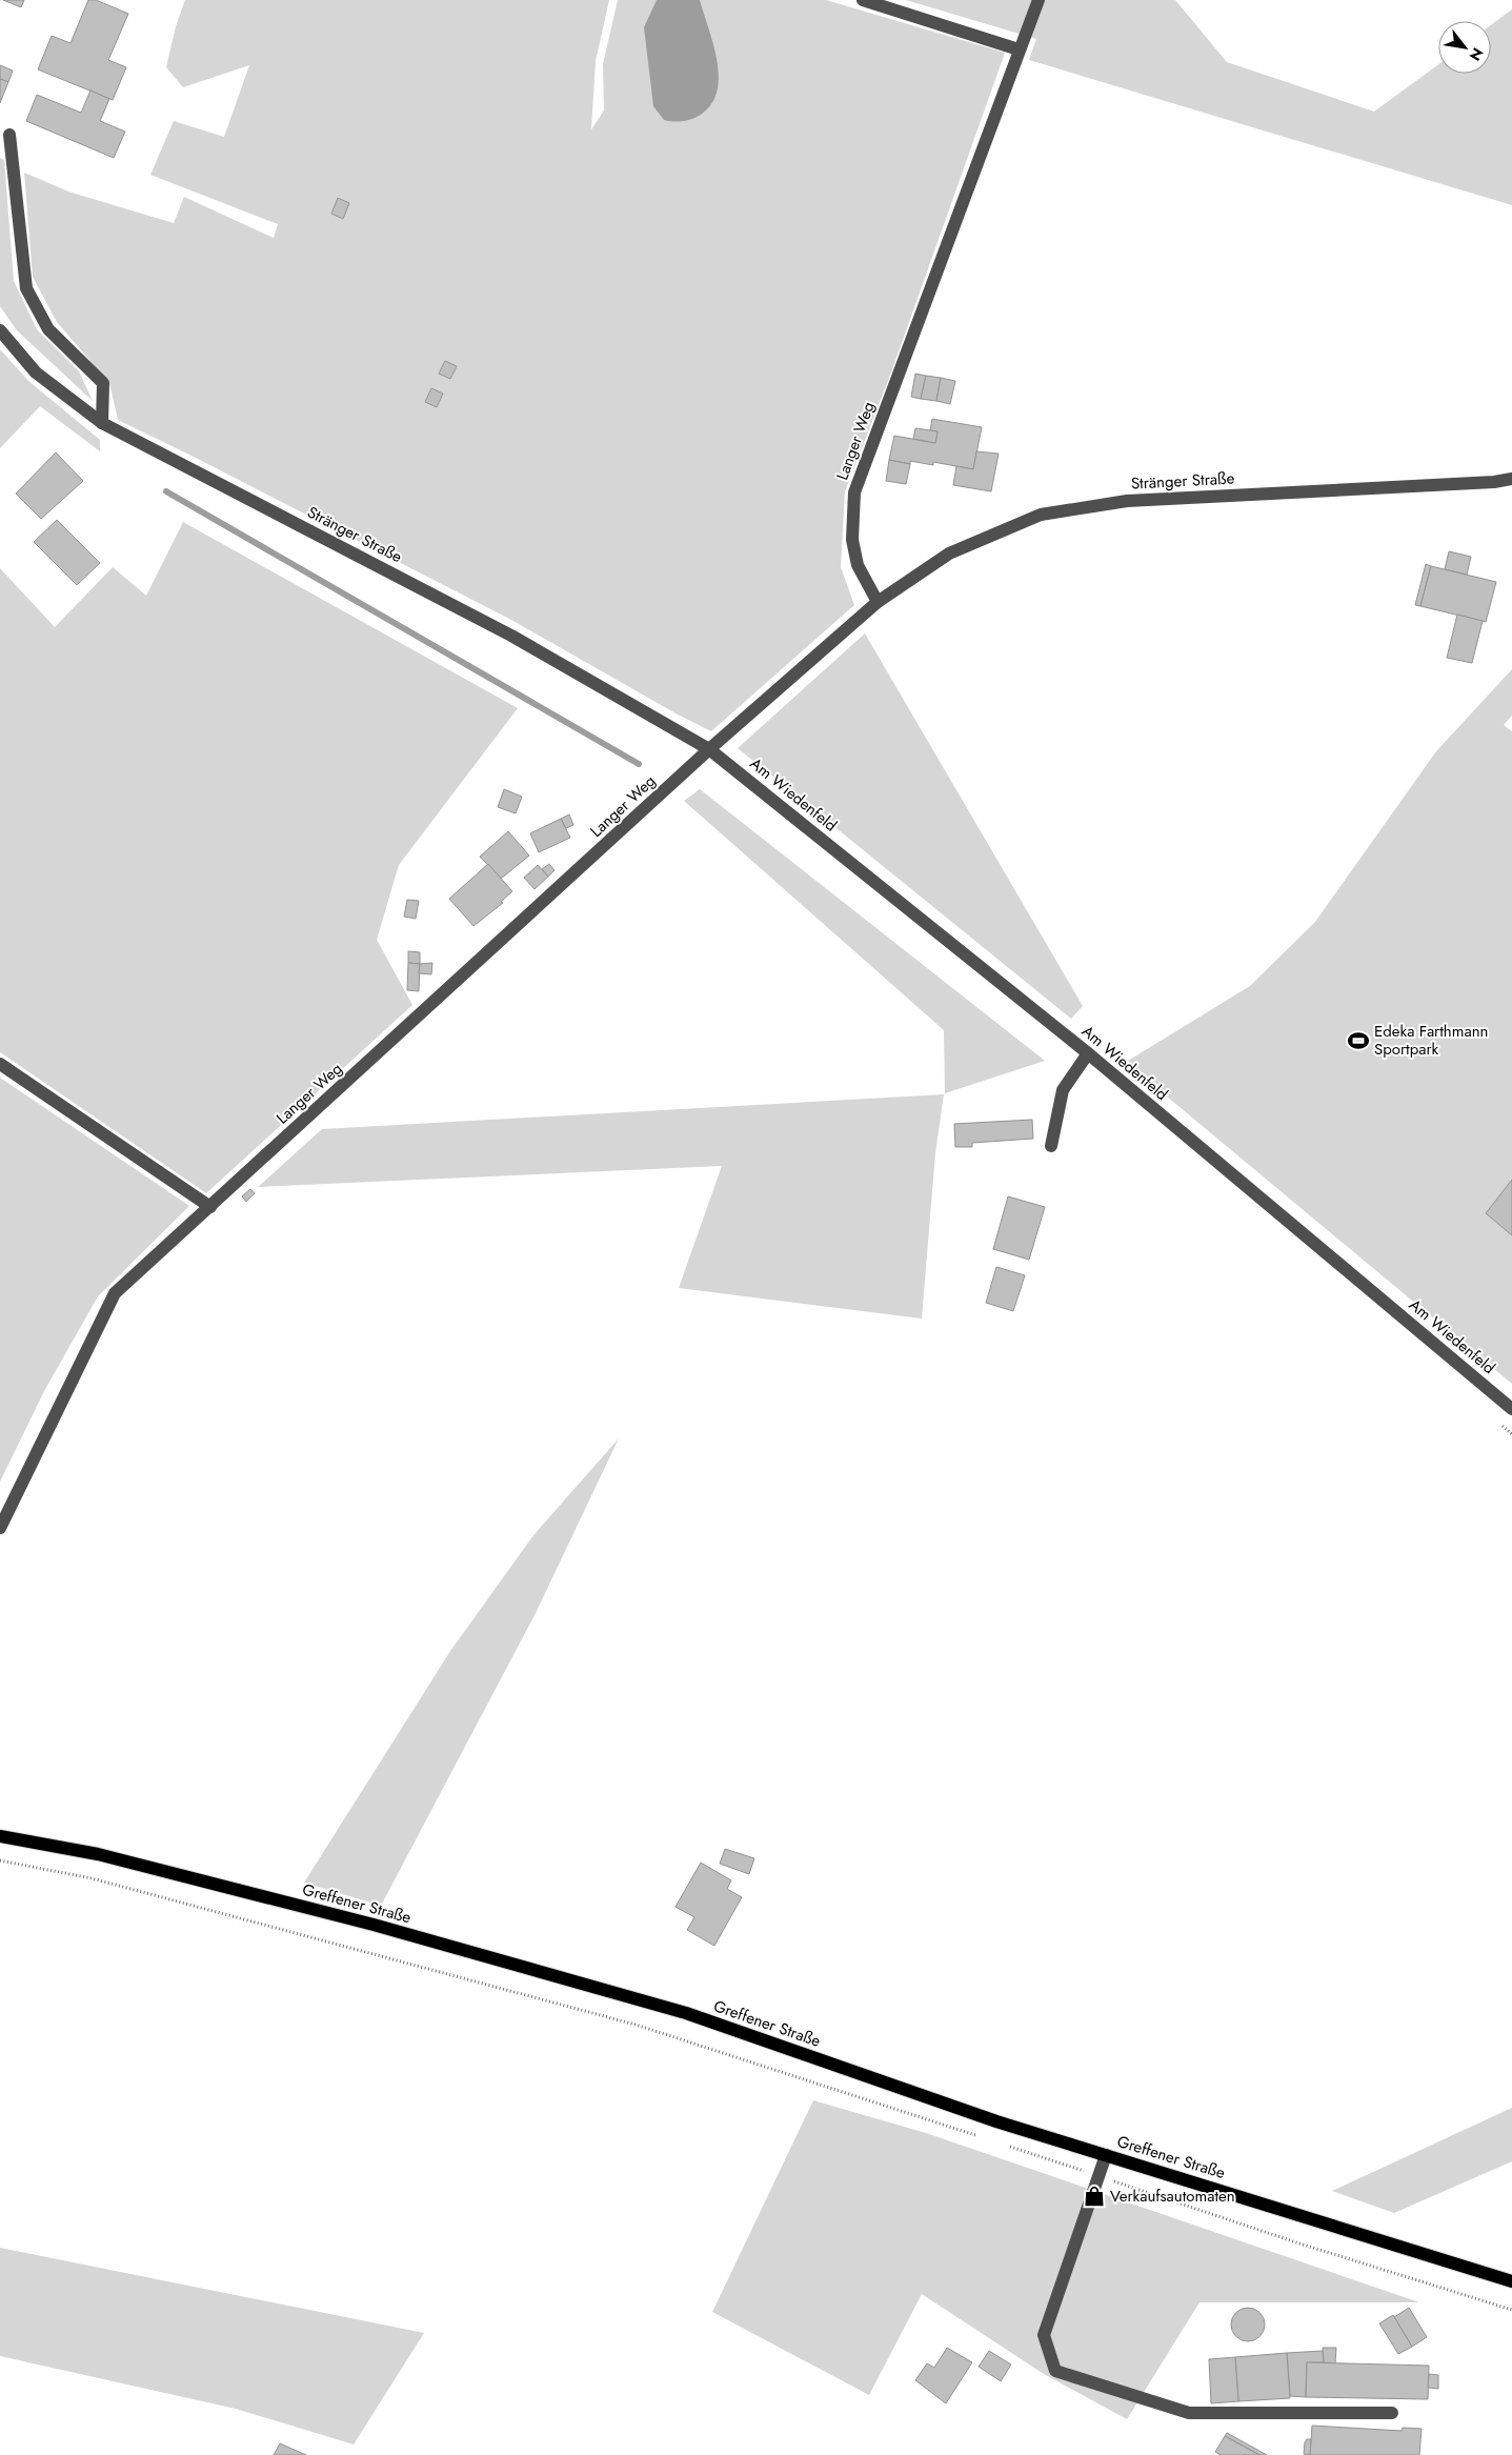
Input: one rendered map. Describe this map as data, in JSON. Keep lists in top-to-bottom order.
{
  "streets": {
    "main road": ["Greffener Straße"],
    "street": ["Langer Weg", "Stränger Straße", "Am Wiedenfeld"]
  },
  "crossings": [
    ["Langer Weg", "Stränger Straße"],
    ["Langer Weg", "Am Wiedenfeld"],
    ["Stränger Straße", "Am Wiedenfeld"]
  ],
  "places": {
    "sports": ["Edeka Farthmann Sportpark"],
    "shop": ["Verkaufsautomaten"]
  },
  "north": "bottom right"
}
